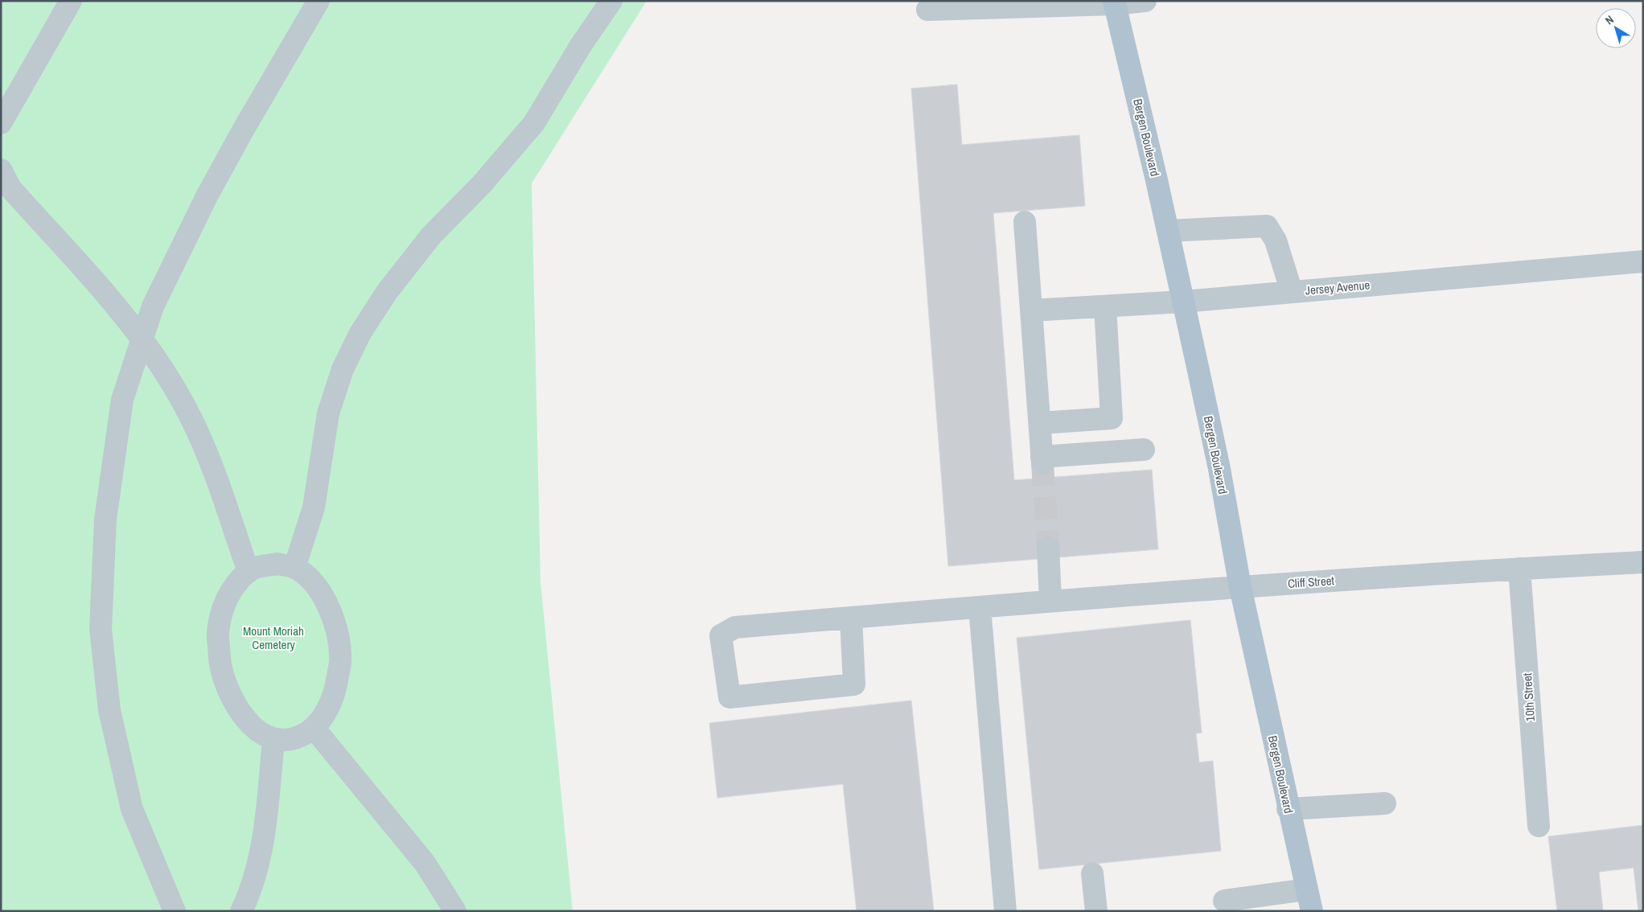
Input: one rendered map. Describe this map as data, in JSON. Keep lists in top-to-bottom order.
{
  "streets": {
    "main road": ["Bergen Boulevard"],
    "street": ["Jersey Avenue", "Cliff Street", "10th Street"]
  },
  "crossings": [
    ["Bergen Boulevard", "Jersey Avenue"],
    ["Bergen Boulevard", "Cliff Street"],
    ["Cliff Street", "10th Street"]
  ],
  "parks": ["Mount Moriah Cemetery"],
  "north": "top left"
}
